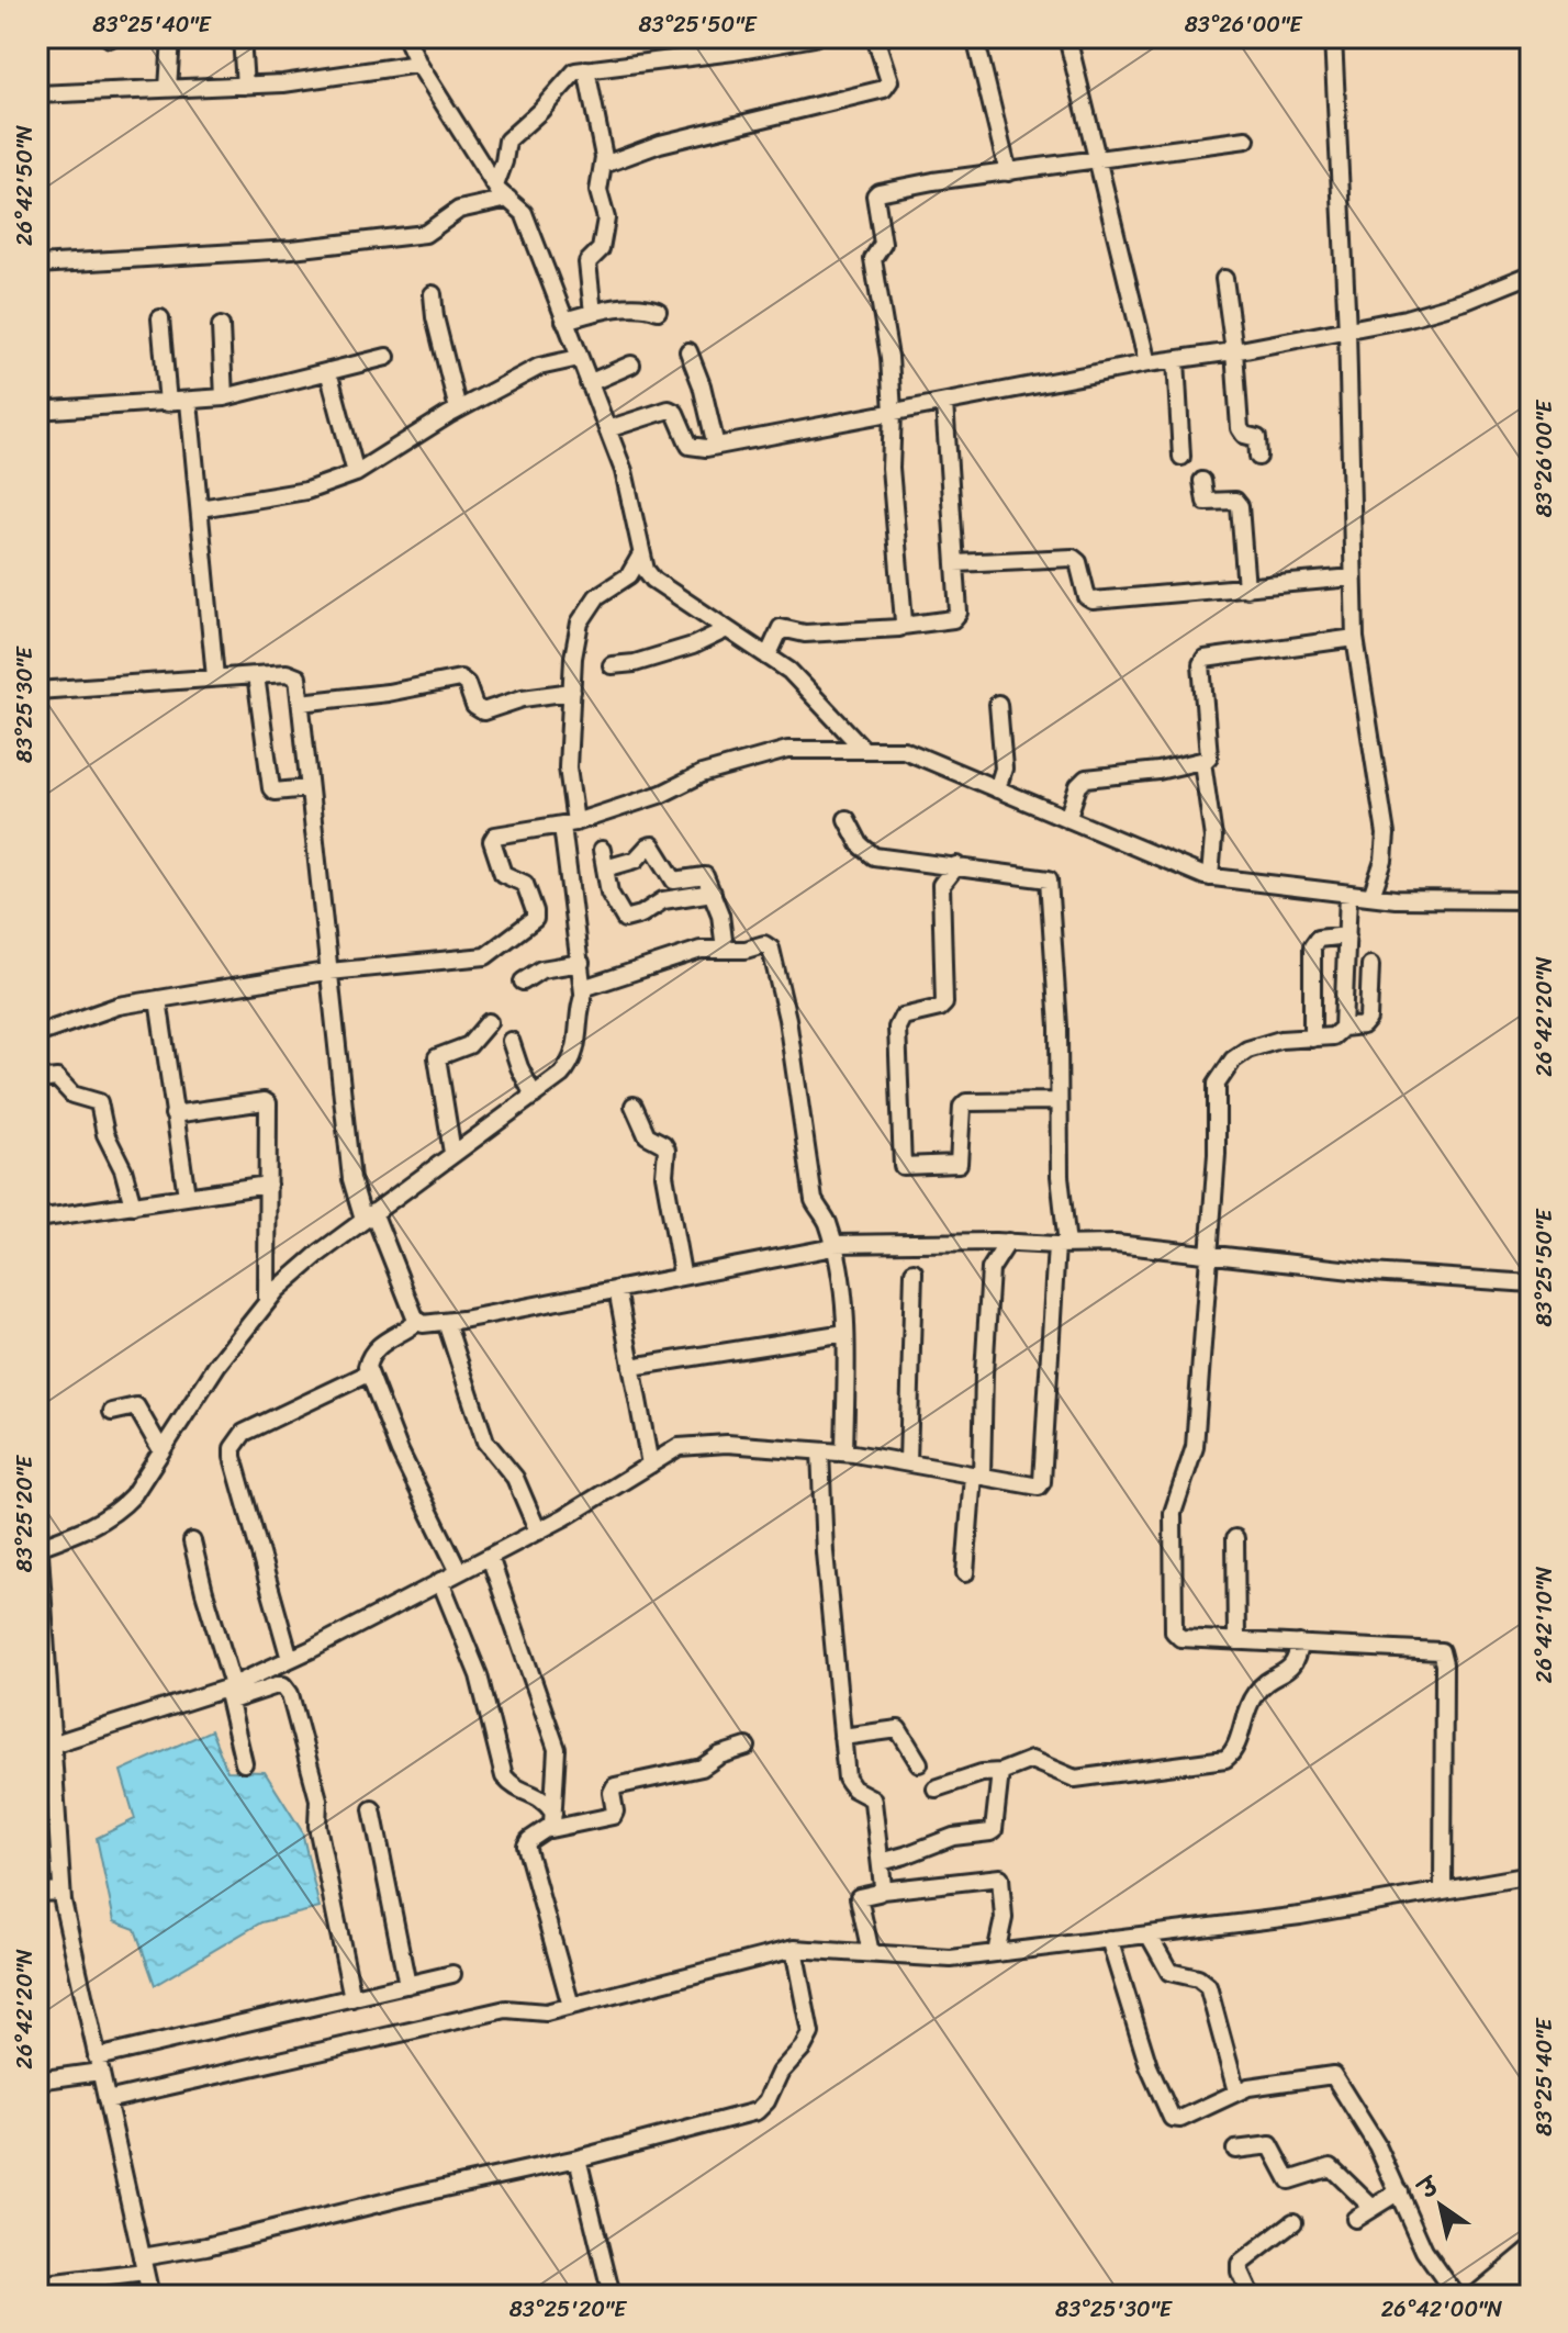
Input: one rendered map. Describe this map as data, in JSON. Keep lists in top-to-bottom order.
{
  "north": "top left",
  "coordinates": [
    "83°25'40\"E",
    "83°25'50\"E",
    "83°26'00\"E",
    "26°42'50\"N",
    "83°25'30\"E",
    "26°42'20\"N",
    "83°25'20\"E",
    "26°42'10\"N",
    "26°42'00\"N"
  ]
}
